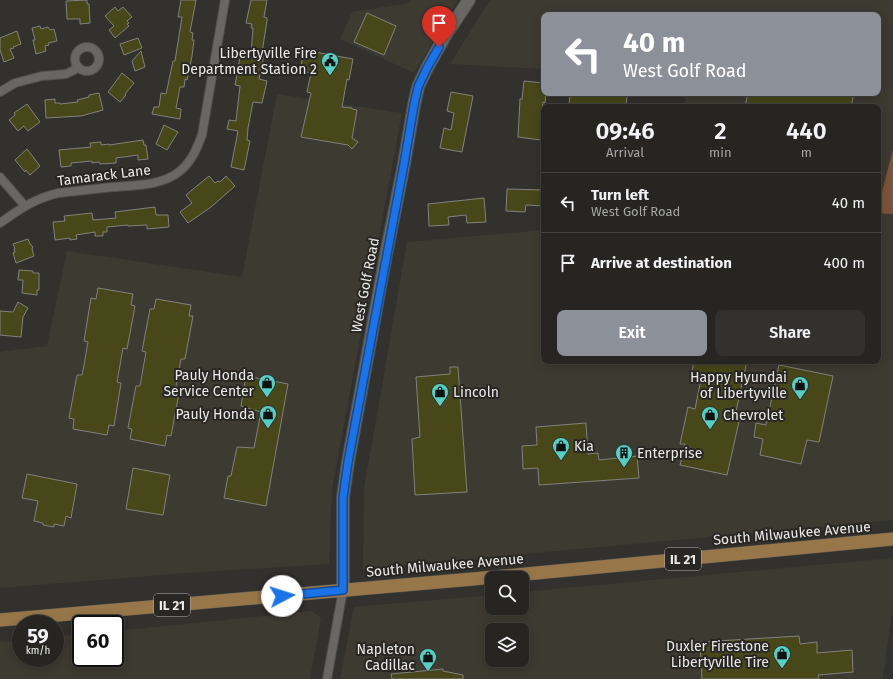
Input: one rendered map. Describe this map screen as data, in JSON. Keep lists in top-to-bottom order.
{
  "streets": {
    "main road": ["South Milwaukee Avenue", "IL 21"],
    "street": ["Tamarack Lane", "West Golf Road"]
  },
  "crossings": [
    ["West Golf Road", "South Milwaukee Avenue"]
  ],
  "places": {
    "public building": ["Libertyville Fire Department Station 2"],
    "shop": [
      "Pauly Honda Service Center",
      "Happy Hyundai of Libertyville",
      "Lincoln",
      "Pauly Honda",
      "Chevrolet",
      "Kia",
      "Duxler Firestone Libertyville Tire",
      "Napleton Cadillac"
    ],
    "building": ["Enterprise"]
  },
  "page": {
    "turn": ["40 m", "West Golf Road"],
    "eta": [
      "09:46",
      "Arrival",
      "2",
      "min",
      "440",
      "m"
    ],
    "list": [
      {
        "name": "Turn left",
        "note": "West Golf Road",
        "value": "40 m"
      },
      {
        "name": "Arrive at destination",
        "value": "400 m"
      }
    ],
    "buttons": ["Exit", "Share"],
    "speed": "59 km/h",
    "limit": "60"
  }
}
